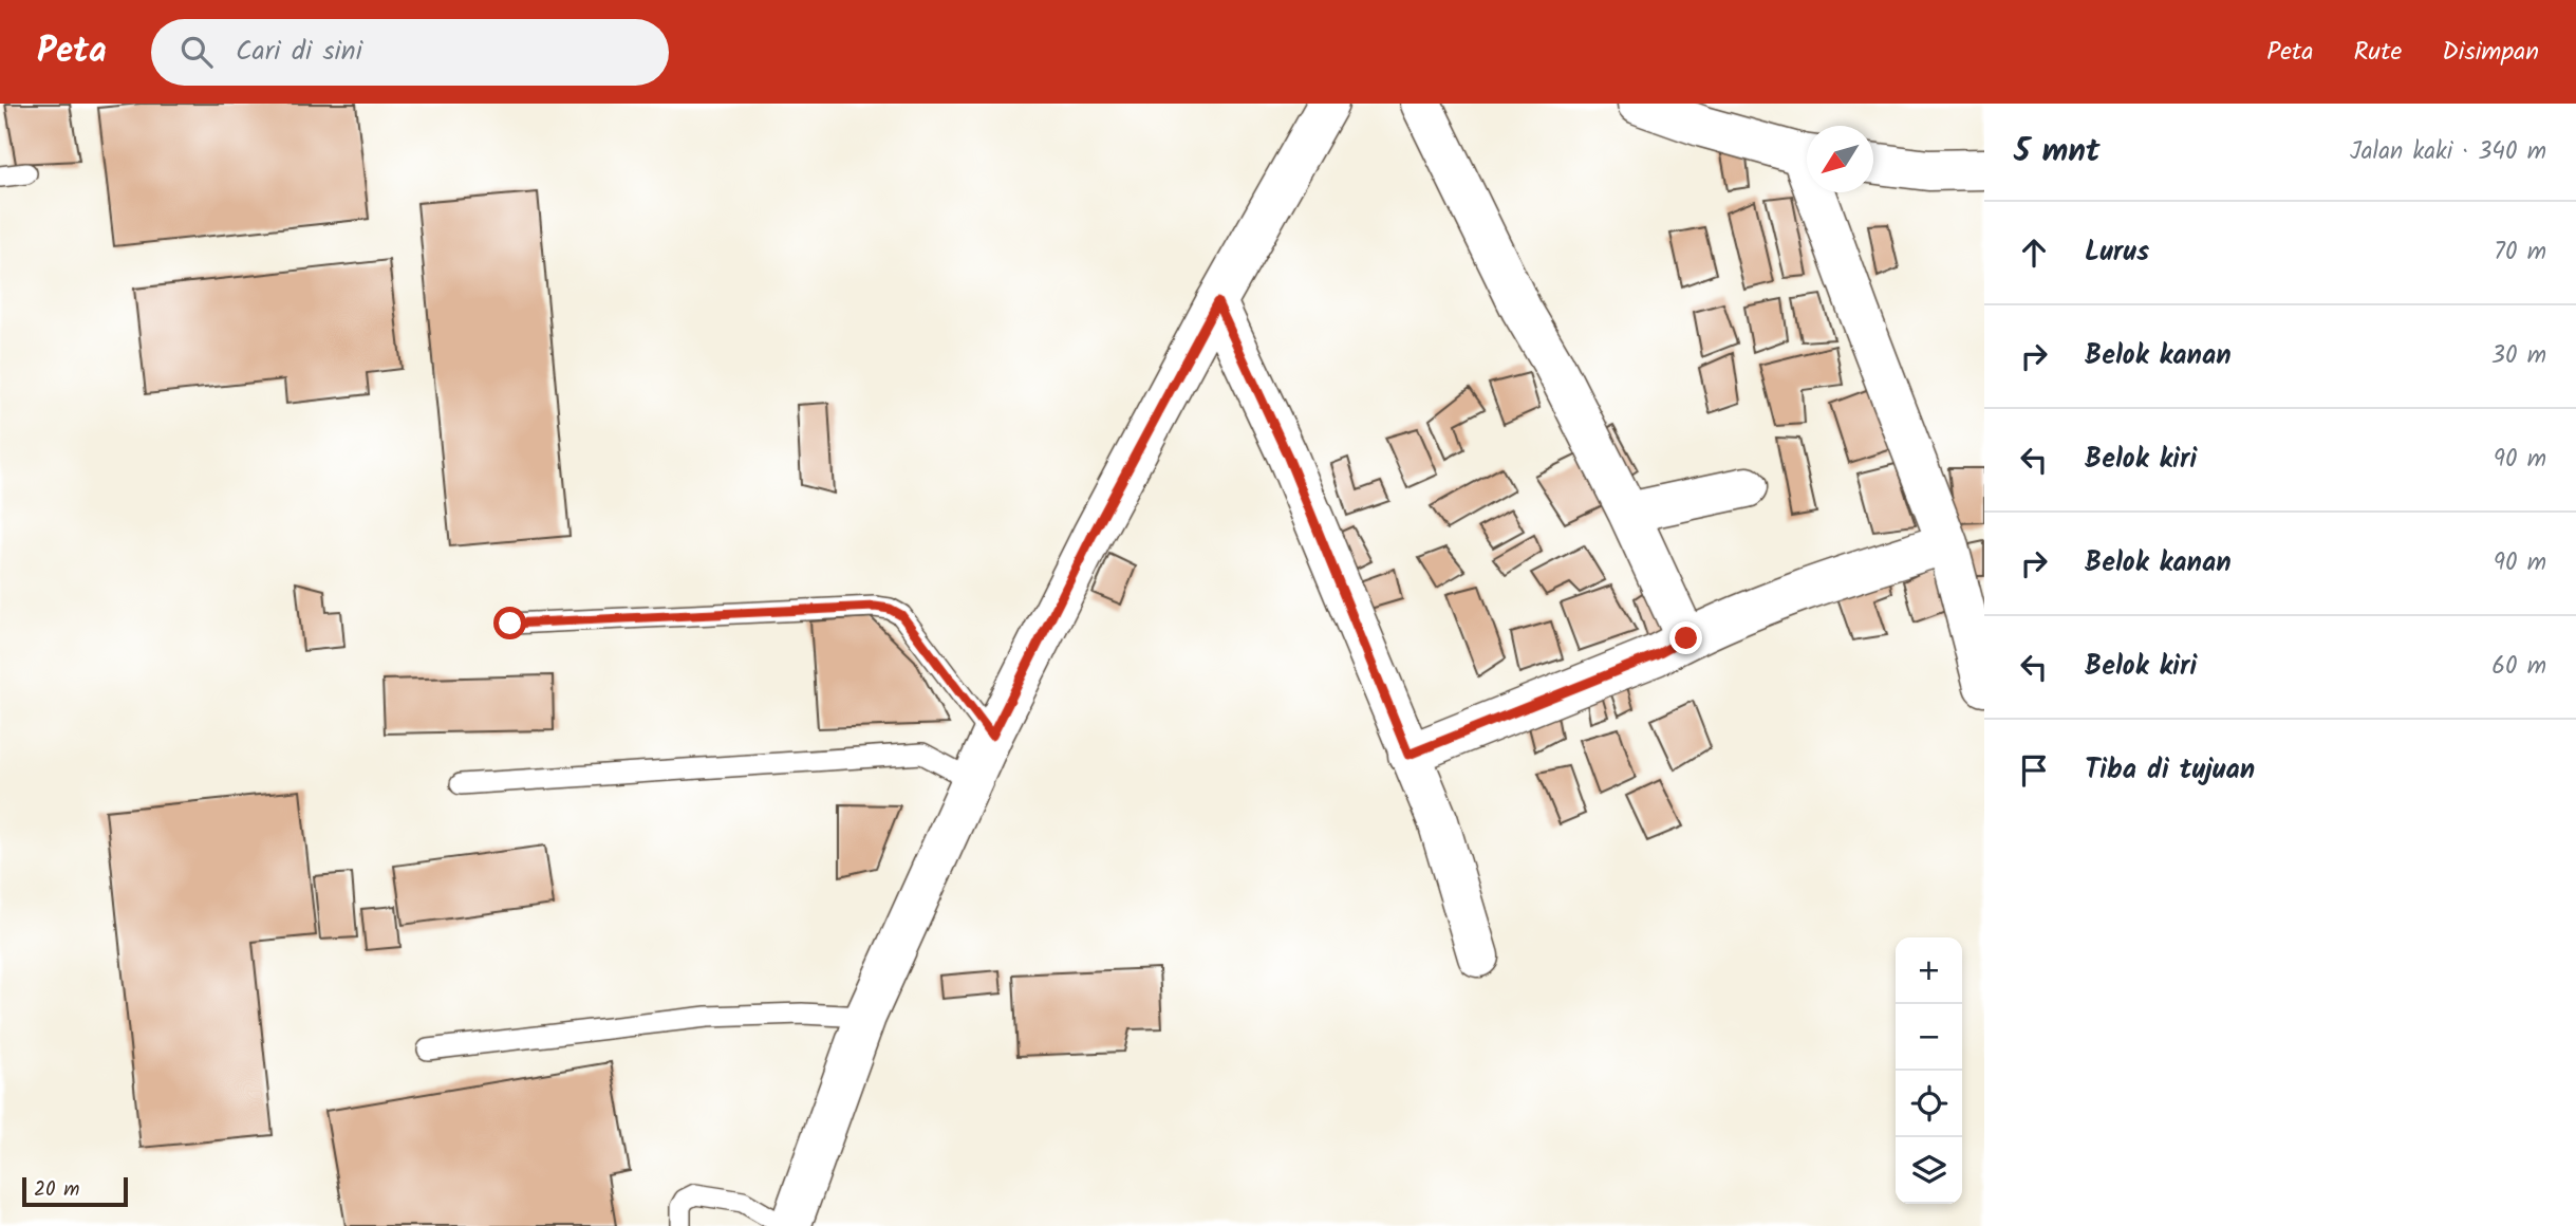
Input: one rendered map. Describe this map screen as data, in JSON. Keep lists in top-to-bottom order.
{
  "scale_bar": "20 m",
  "north": "bottom left",
  "page": {
    "header": "Peta",
    "search": "Cari di sini",
    "nav": ["Peta", "Rute", "Disimpan"],
    "heading": ["5 mnt", "Jalan kaki · 340 m"],
    "list": [
      ["Lurus", "70 m"],
      ["Belok kanan", "30 m"],
      ["Belok kiri", "90 m"],
      ["Belok kanan", "90 m"],
      ["Belok kiri", "60 m"],
      "Tiba di tujuan"
    ],
    "map_buttons": ["+", "−"],
    "scale": "20 m"
  }
}
